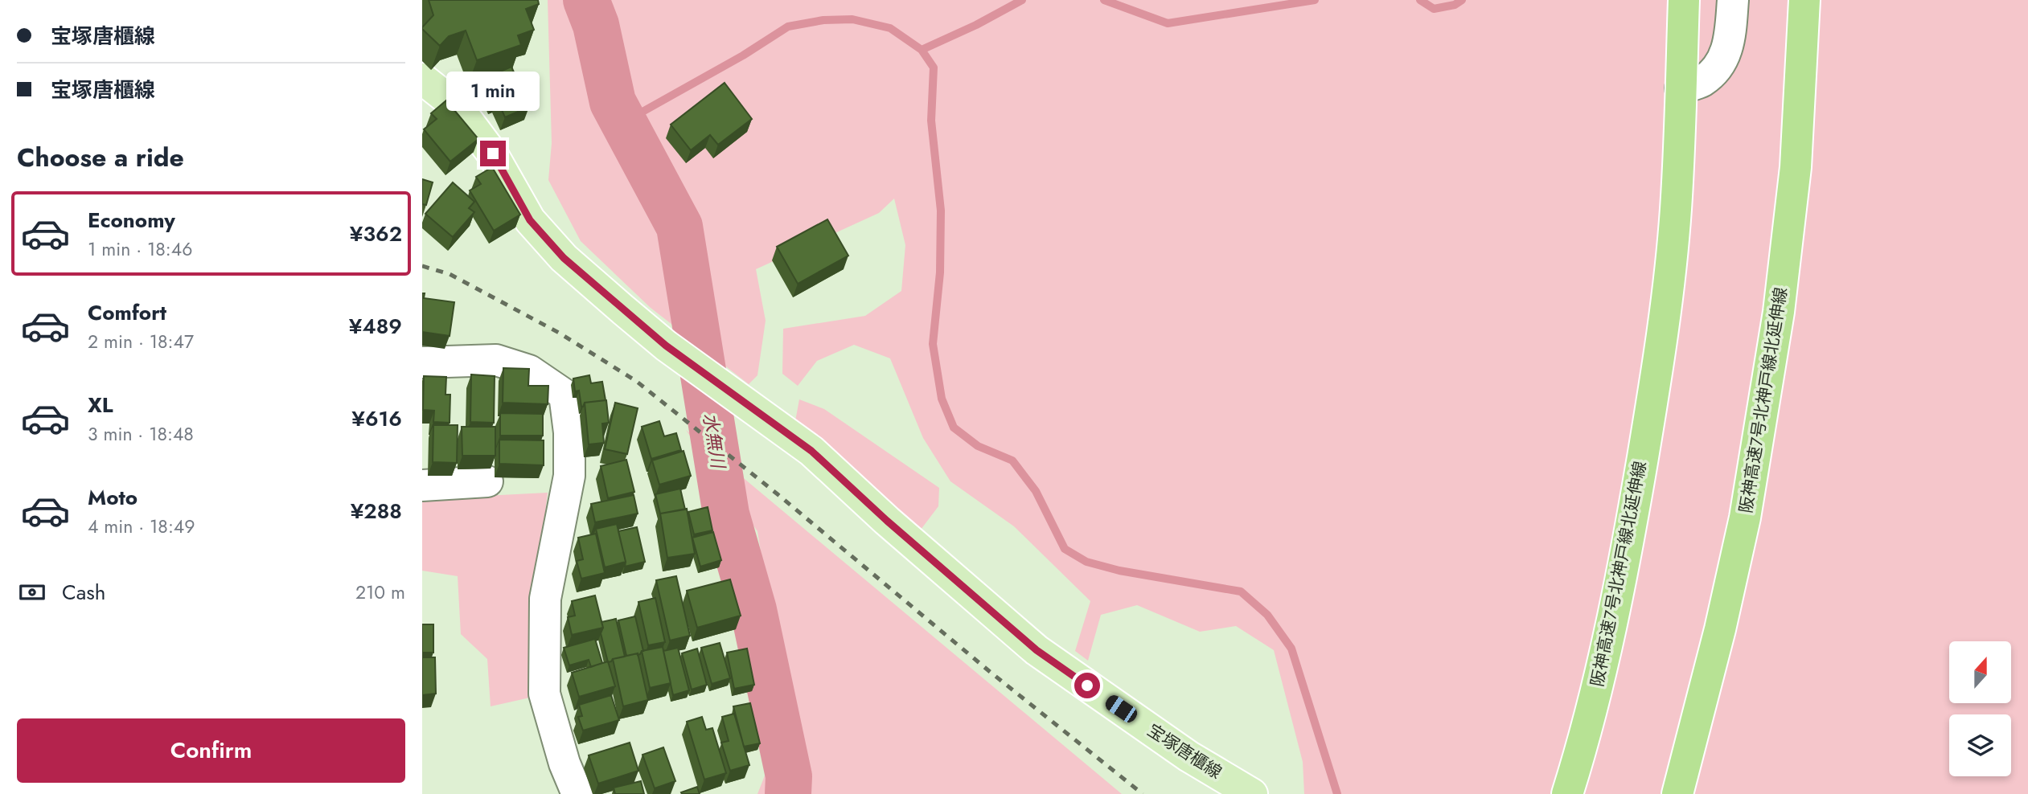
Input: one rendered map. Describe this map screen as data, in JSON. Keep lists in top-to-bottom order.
{
  "streets": {
    "highway": ["阪神高速7号北神戸線北延伸線", "阪神高速７号北神戸線北延伸線"],
    "main road": ["宝塚唐櫃線"]
  },
  "water": ["水無川"],
  "north": "top",
  "page": {
    "banner": ["宝塚唐櫃線", "宝塚唐櫃線"],
    "bubble": "1 min",
    "heading": "Choose a ride",
    "list": [
      {
        "name": "Economy",
        "note": "1 min · 18:46",
        "value": "¥362"
      },
      {
        "name": "Comfort",
        "note": "2 min · 18:47",
        "value": "¥489"
      },
      {
        "name": "XL",
        "note": "3 min · 18:48",
        "value": "¥616"
      },
      {
        "name": "Moto",
        "note": "4 min · 18:49",
        "value": "¥288"
      }
    ],
    "pay": ["Cash", "210 m"],
    "buttons": "Confirm"
  }
}
